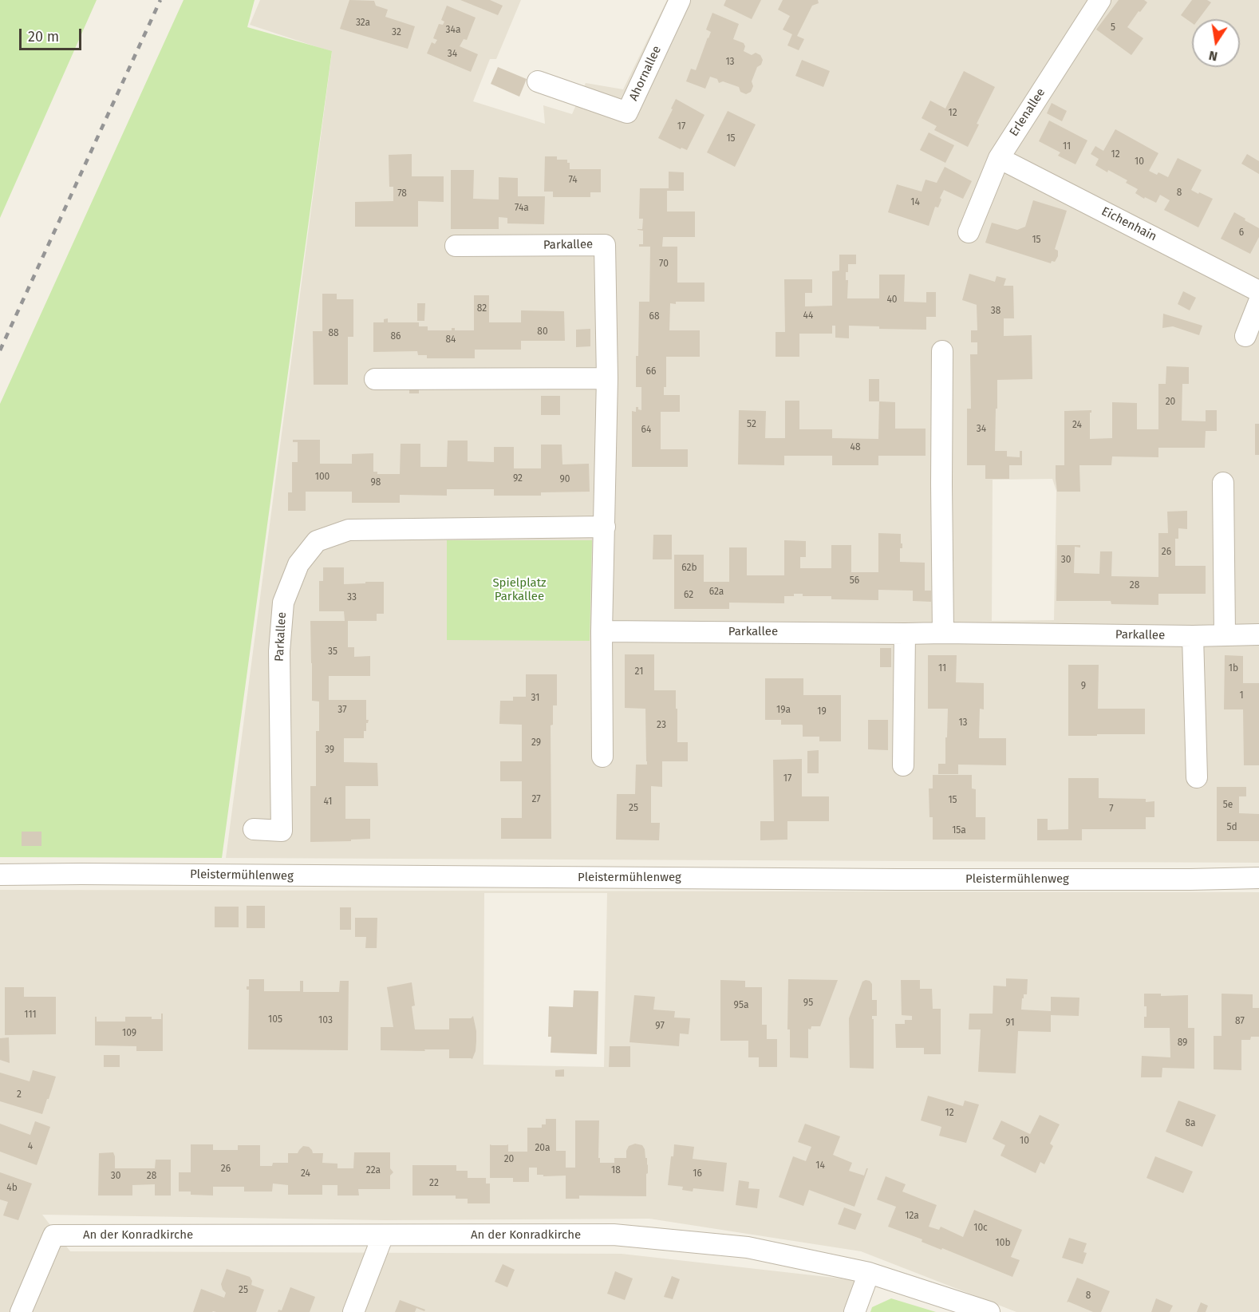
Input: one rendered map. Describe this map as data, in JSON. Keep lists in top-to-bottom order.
{
  "streets": {
    "street": [
      "Ahornallee",
      "Erlenallee",
      "Eichenhain",
      "Parkallee",
      "Pleistermühlenweg",
      "An der Konradkirche"
    ]
  },
  "crossings": [
    ["Erlenallee", "Eichenhain"]
  ],
  "parks": ["Spielplatz Parkallee"],
  "house_numbers": [
    "32a",
    "5",
    "34a",
    "32",
    "34",
    "13",
    "12",
    "17",
    "15",
    "11",
    "12",
    "10",
    "74",
    "8",
    "78",
    "14",
    "74a",
    "6",
    "15",
    "70",
    "40",
    "82",
    "38",
    "44",
    "68",
    "80",
    "88",
    "86",
    "84",
    "66",
    "20",
    "52",
    "24",
    "34",
    "64",
    "48",
    "100",
    "92",
    "90",
    "98",
    "26",
    "30",
    "62b",
    "56",
    "28",
    "62a",
    "62",
    "33",
    "35",
    "11",
    "1b",
    "21",
    "9",
    "1",
    "31",
    "37",
    "19a",
    "19",
    "13",
    "23",
    "29",
    "39",
    "17",
    "27",
    "15",
    "41",
    "5e",
    "25",
    "7",
    "5d",
    "15a",
    "95",
    "95a",
    "111",
    "105",
    "103",
    "87",
    "91",
    "97",
    "109",
    "89",
    "2",
    "12",
    "8a",
    "10",
    "4",
    "20a",
    "20",
    "14",
    "26",
    "22a",
    "18",
    "24",
    "16",
    "30",
    "28",
    "22",
    "4b",
    "12a",
    "10c",
    "10b",
    "25",
    "8"
  ],
  "scale_bar": "20 m",
  "north": "bottom"
}
